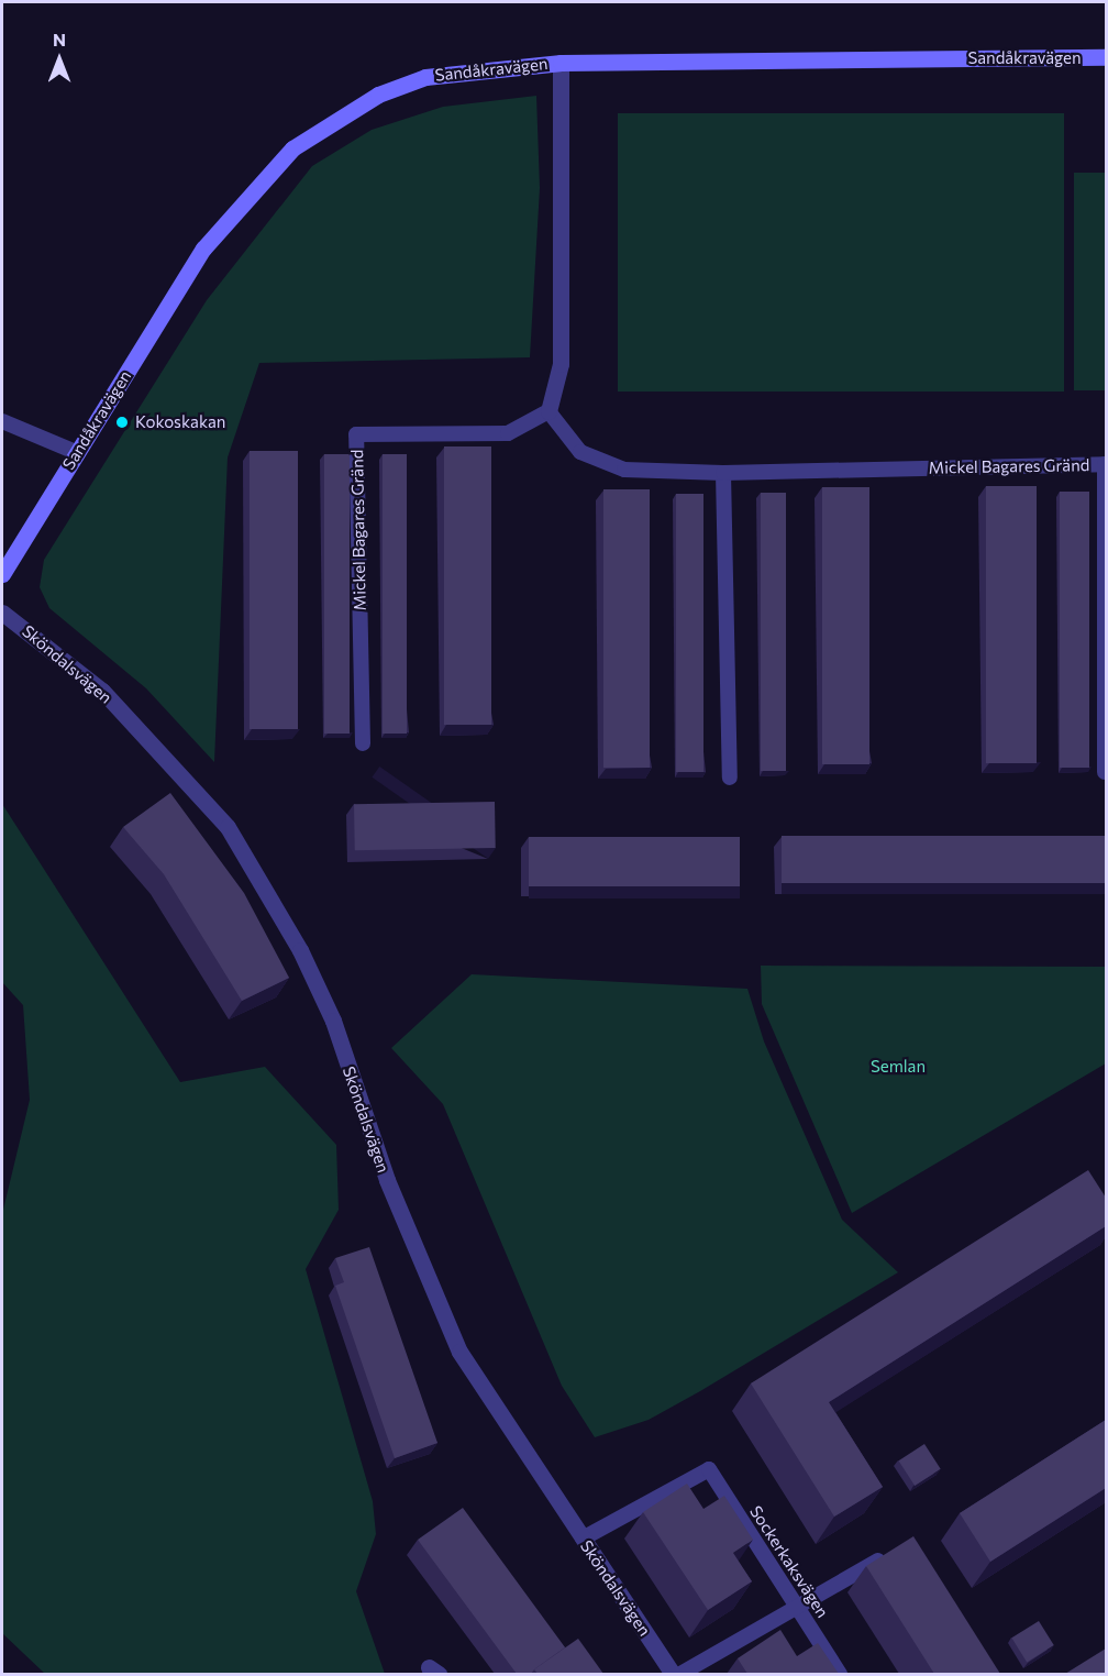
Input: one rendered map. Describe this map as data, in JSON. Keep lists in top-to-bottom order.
{
  "streets": {
    "street": ["Sandåkravägen", "Sköndalsvägen"],
    "lane": ["Mickel Bagares Gränd", "Sockerkaksvägen"]
  },
  "crossings": [
    ["Sköndalsvägen", "Sockerkaksvägen"]
  ],
  "parks": ["Semlan"],
  "places": ["Kokoskakan"],
  "north": "top"
}
